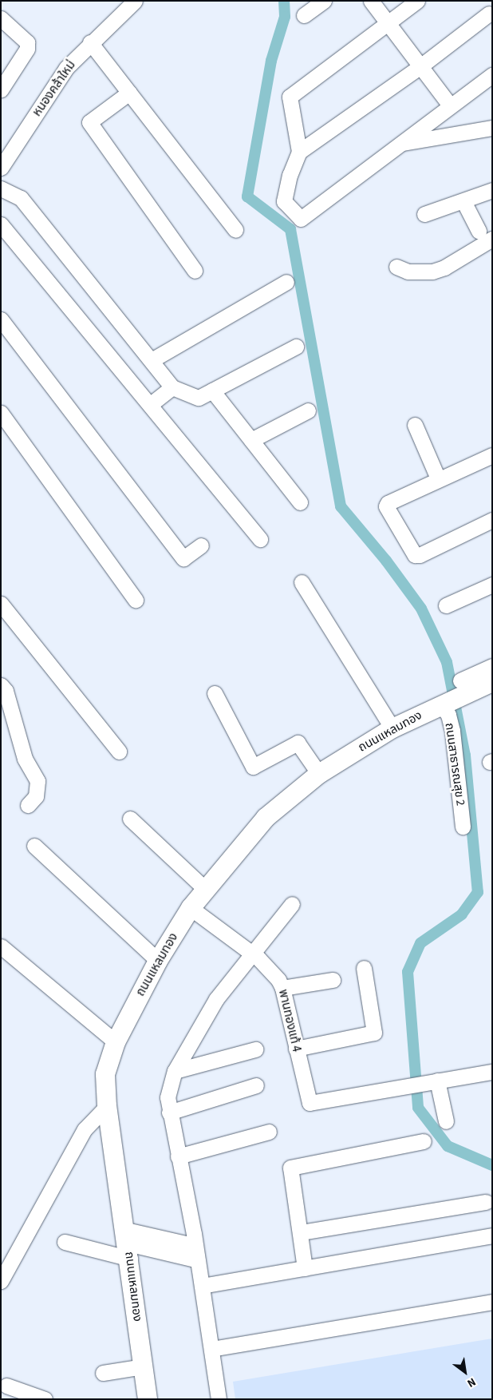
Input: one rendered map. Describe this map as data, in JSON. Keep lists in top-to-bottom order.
{
  "streets": {
    "main road": ["ถนนแหลมทอง"],
    "street": ["หนองคล้าใหม่", "ถนนสาธารณสุข 2", "พานทองแท้ 4"]
  },
  "crossings": [
    ["ถนนแหลมทอง", "ถนนสาธารณสุข 2"],
    ["ถนนแหลมทอง", "พานทองแท้ 4"]
  ],
  "north": "bottom right"
}
